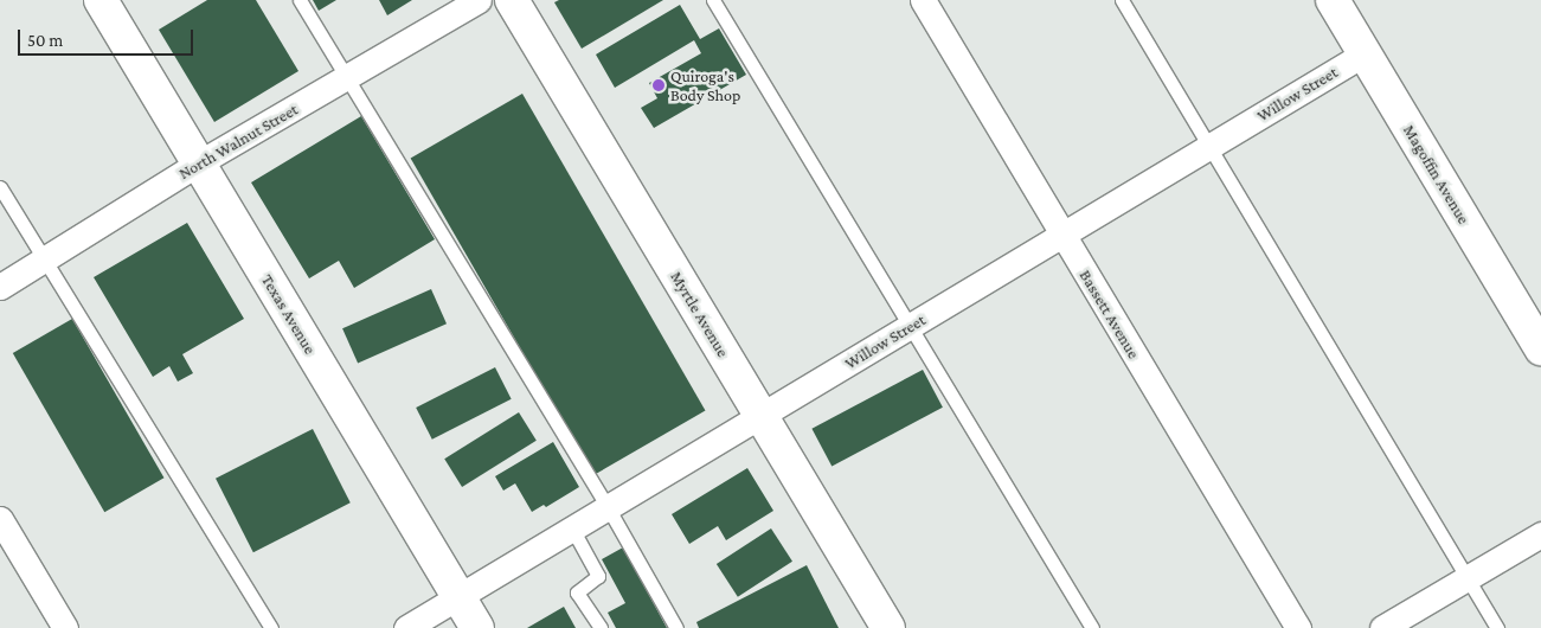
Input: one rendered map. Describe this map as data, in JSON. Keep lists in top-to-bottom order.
{
  "streets": {
    "street": [
      "Willow Street",
      "North Walnut Street",
      "Magoffin Avenue",
      "Texas Avenue",
      "Myrtle Avenue",
      "Bassett Avenue"
    ]
  },
  "crossings": [
    ["Willow Street", "Magoffin Avenue"],
    ["Willow Street", "Texas Avenue"],
    ["Willow Street", "Myrtle Avenue"],
    ["Willow Street", "Bassett Avenue"],
    ["North Walnut Street", "Texas Avenue"]
  ],
  "places": ["Quiroga's Body Shop"],
  "scale_bar": "50 m"
}
